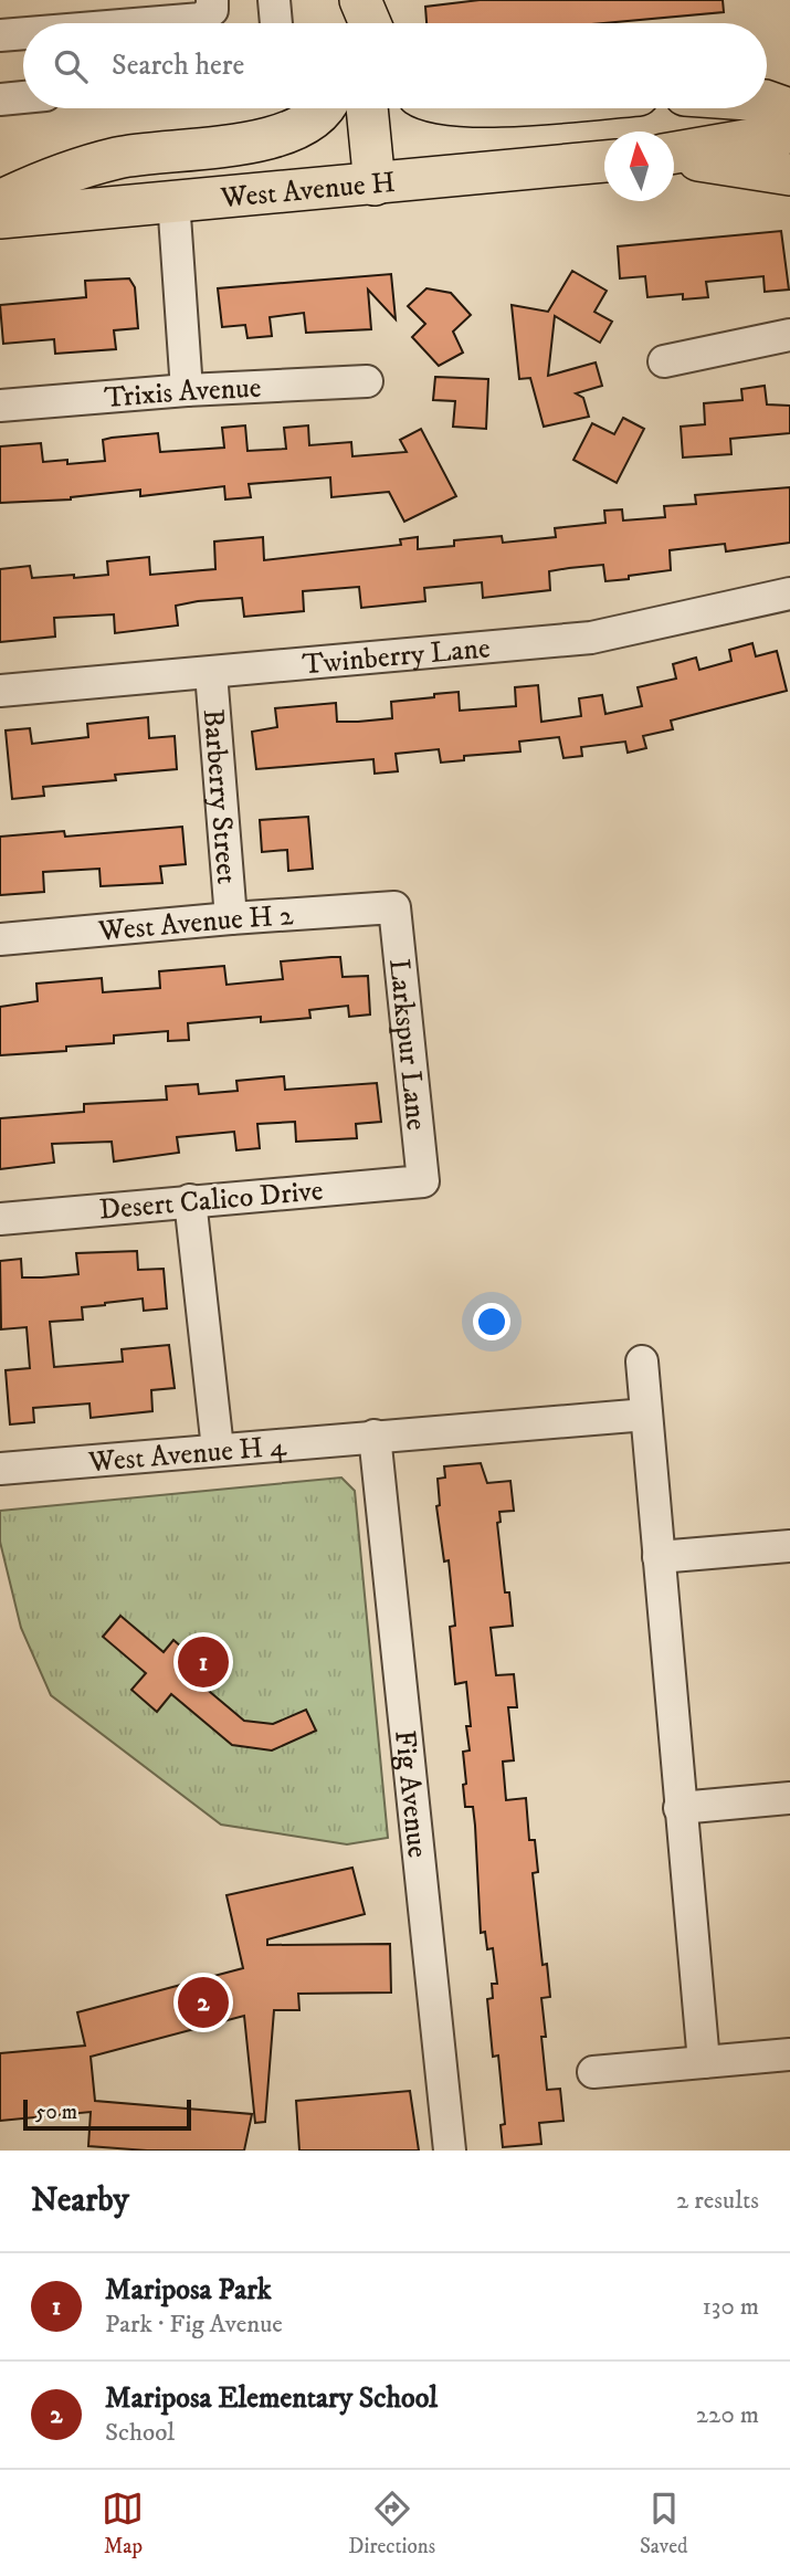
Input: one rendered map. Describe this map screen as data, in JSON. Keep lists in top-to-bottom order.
{
  "streets": {
    "main road": ["West Avenue H"],
    "street": [
      "Trixis Avenue",
      "Twinberry Lane",
      "Barberry Street",
      "West Avenue H 2",
      "Larkspur Lane",
      "Desert Calico Drive",
      "West Avenue H 4",
      "Fig Avenue"
    ]
  },
  "crossings": [
    ["Twinberry Lane", "Barberry Street"],
    ["Barberry Street", "West Avenue H 2"],
    ["West Avenue H 2", "Larkspur Lane"],
    ["Larkspur Lane", "Desert Calico Drive"],
    ["West Avenue H 4", "Fig Avenue"]
  ],
  "scale_bar": "50 m",
  "north": "top",
  "page": {
    "search": "Search here",
    "pins": ["1", "2"],
    "scale": "50 m",
    "heading": ["Nearby", "2 results"],
    "list": [
      {
        "mark": "1",
        "name": "Mariposa Park",
        "note": "Park · Fig Avenue",
        "value": "130 m"
      },
      {
        "mark": "2",
        "name": "Mariposa Elementary School",
        "note": "School",
        "value": "220 m"
      }
    ],
    "nav": ["Map", "Directions", "Saved"]
  }
}
